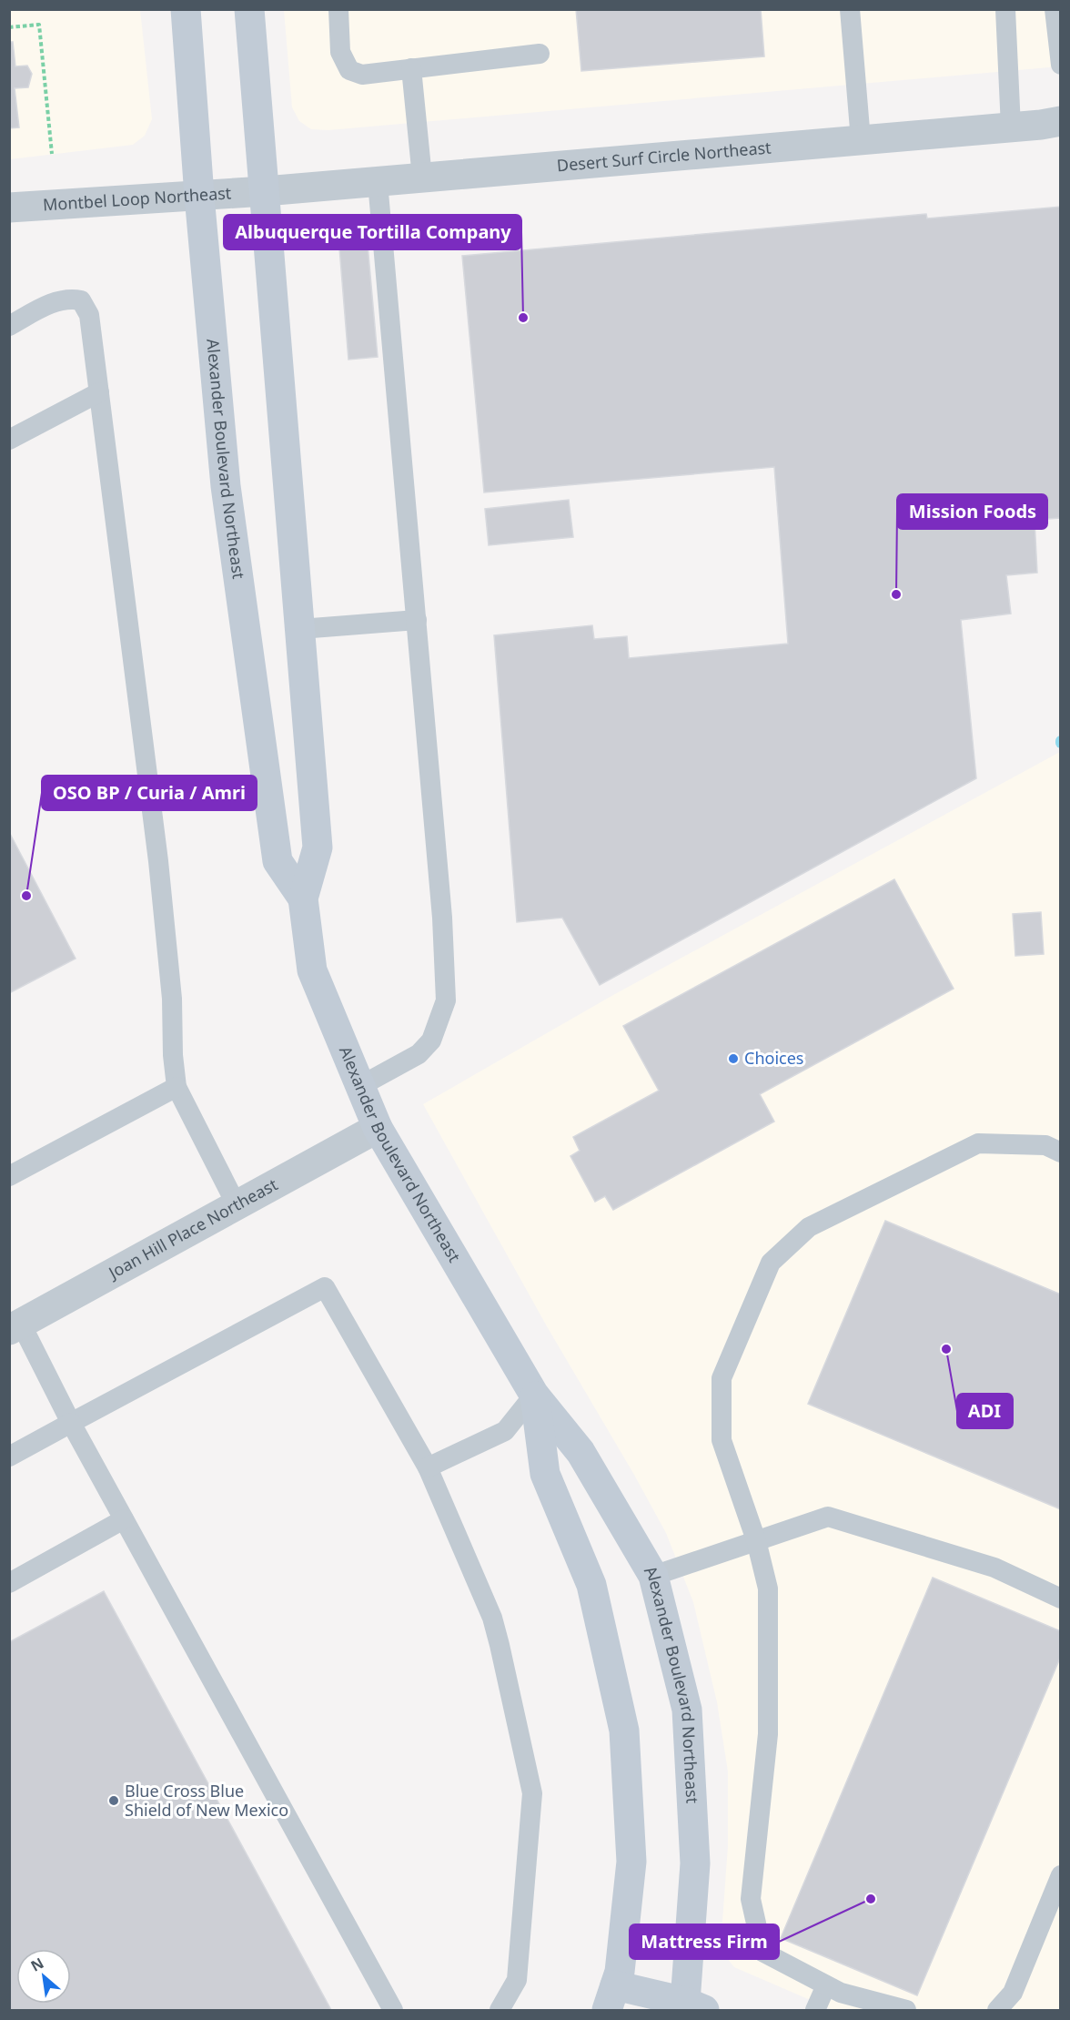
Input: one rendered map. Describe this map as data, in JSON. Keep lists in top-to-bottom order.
{
  "streets": {
    "street": [
      "Desert Surf Circle Northeast",
      "Montbel Loop Northeast",
      "Alexander Boulevard Northeast",
      "Joan Hill Place Northeast"
    ]
  },
  "crossings": [
    ["Desert Surf Circle Northeast", "Montbel Loop Northeast"],
    ["Desert Surf Circle Northeast", "Alexander Boulevard Northeast"],
    ["Montbel Loop Northeast", "Alexander Boulevard Northeast"],
    ["Alexander Boulevard Northeast", "Joan Hill Place Northeast"]
  ],
  "places": [
    "Albuquerque Tortilla Company",
    "Mission Foods",
    "OSO BP / Curia / Amri",
    "Choices",
    "ADI",
    "Blue Cross Blue Shield of New Mexico",
    "Mattress Firm"
  ],
  "north": "top left"
}
